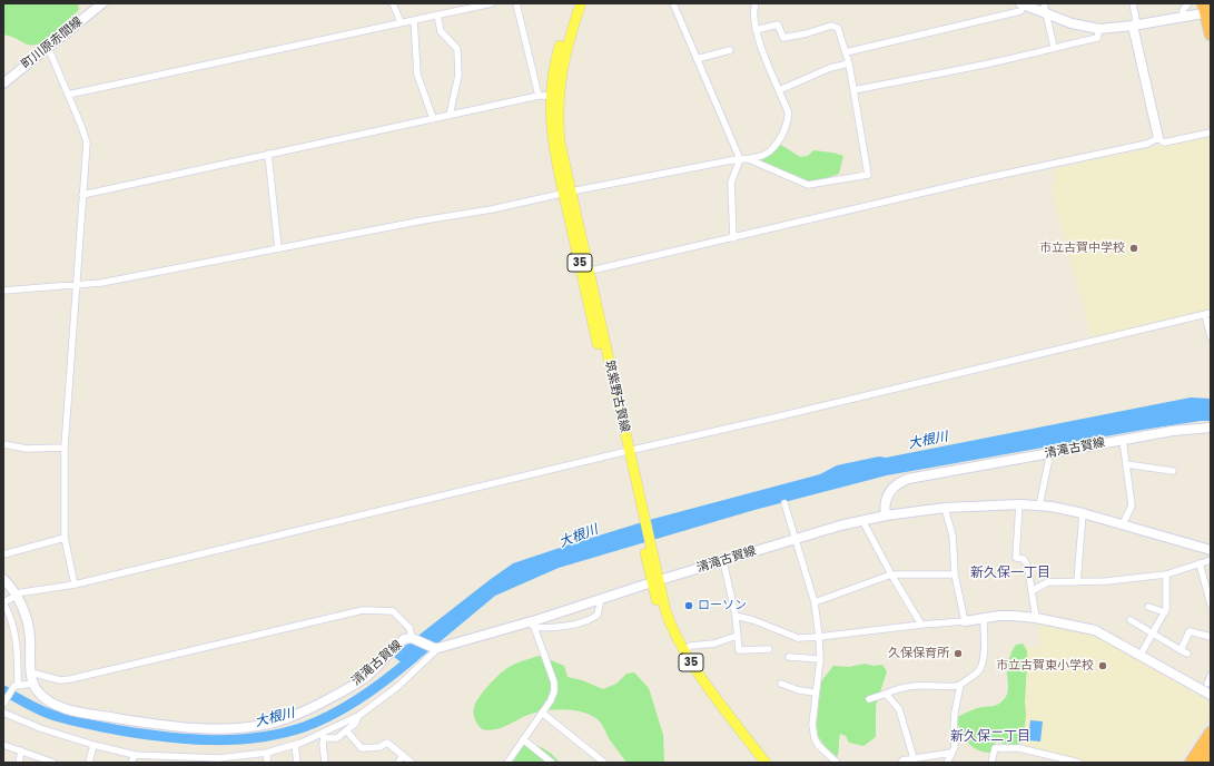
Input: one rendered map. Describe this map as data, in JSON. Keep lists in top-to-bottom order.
{
  "streets": {
    "main road": [
      "町川原赤間線",
      "35",
      "筑紫野古賀線",
      "清滝古賀線"
    ]
  },
  "crossings": [
    ["筑紫野古賀線", "清滝古賀線"]
  ],
  "districts": ["新久保一丁目", "新久保二丁目"],
  "water": ["大根川"],
  "places": [
    "市立古賀中学校",
    "ローソン",
    "久保保育所",
    "市立古賀東小学校"
  ]
}
